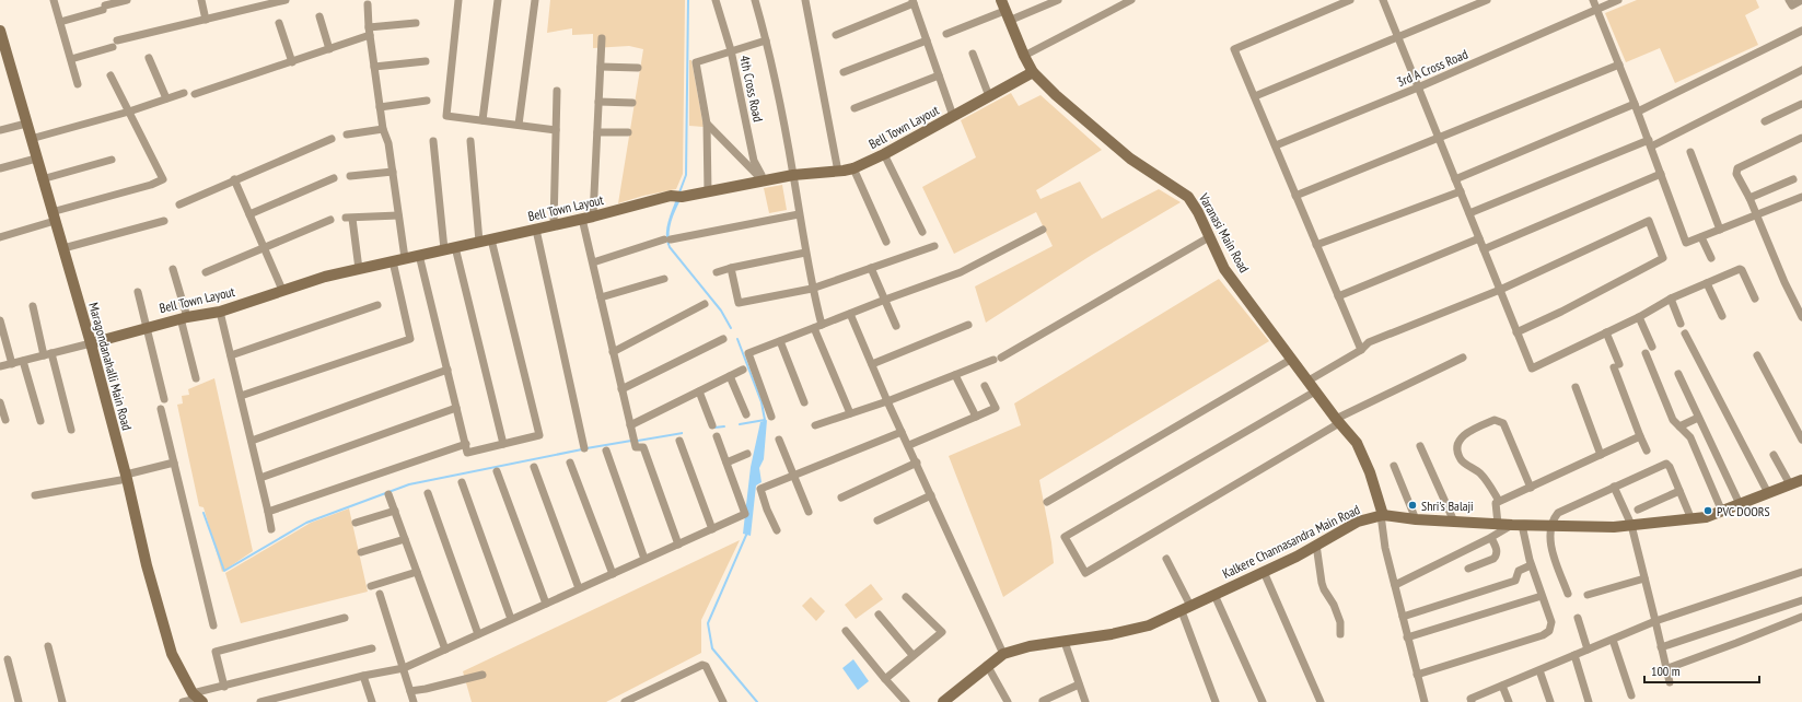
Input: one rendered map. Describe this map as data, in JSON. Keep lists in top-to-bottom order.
{
  "streets": {
    "street": [
      "3rd A Cross Road",
      "4th Cross Road",
      "Bell Town Layout",
      "Varanasi Main Road",
      "Maragondanahalli Main Road",
      "Kalkere Channasandra Main Road"
    ]
  },
  "crossings": [
    ["4th Cross Road", "Bell Town Layout"],
    ["Bell Town Layout", "Varanasi Main Road"],
    ["Bell Town Layout", "Maragondanahalli Main Road"],
    ["Varanasi Main Road", "Kalkere Channasandra Main Road"]
  ],
  "places": ["Shri's Balaji", "PVC DOORS"],
  "scale_bar": "100 m"
}
